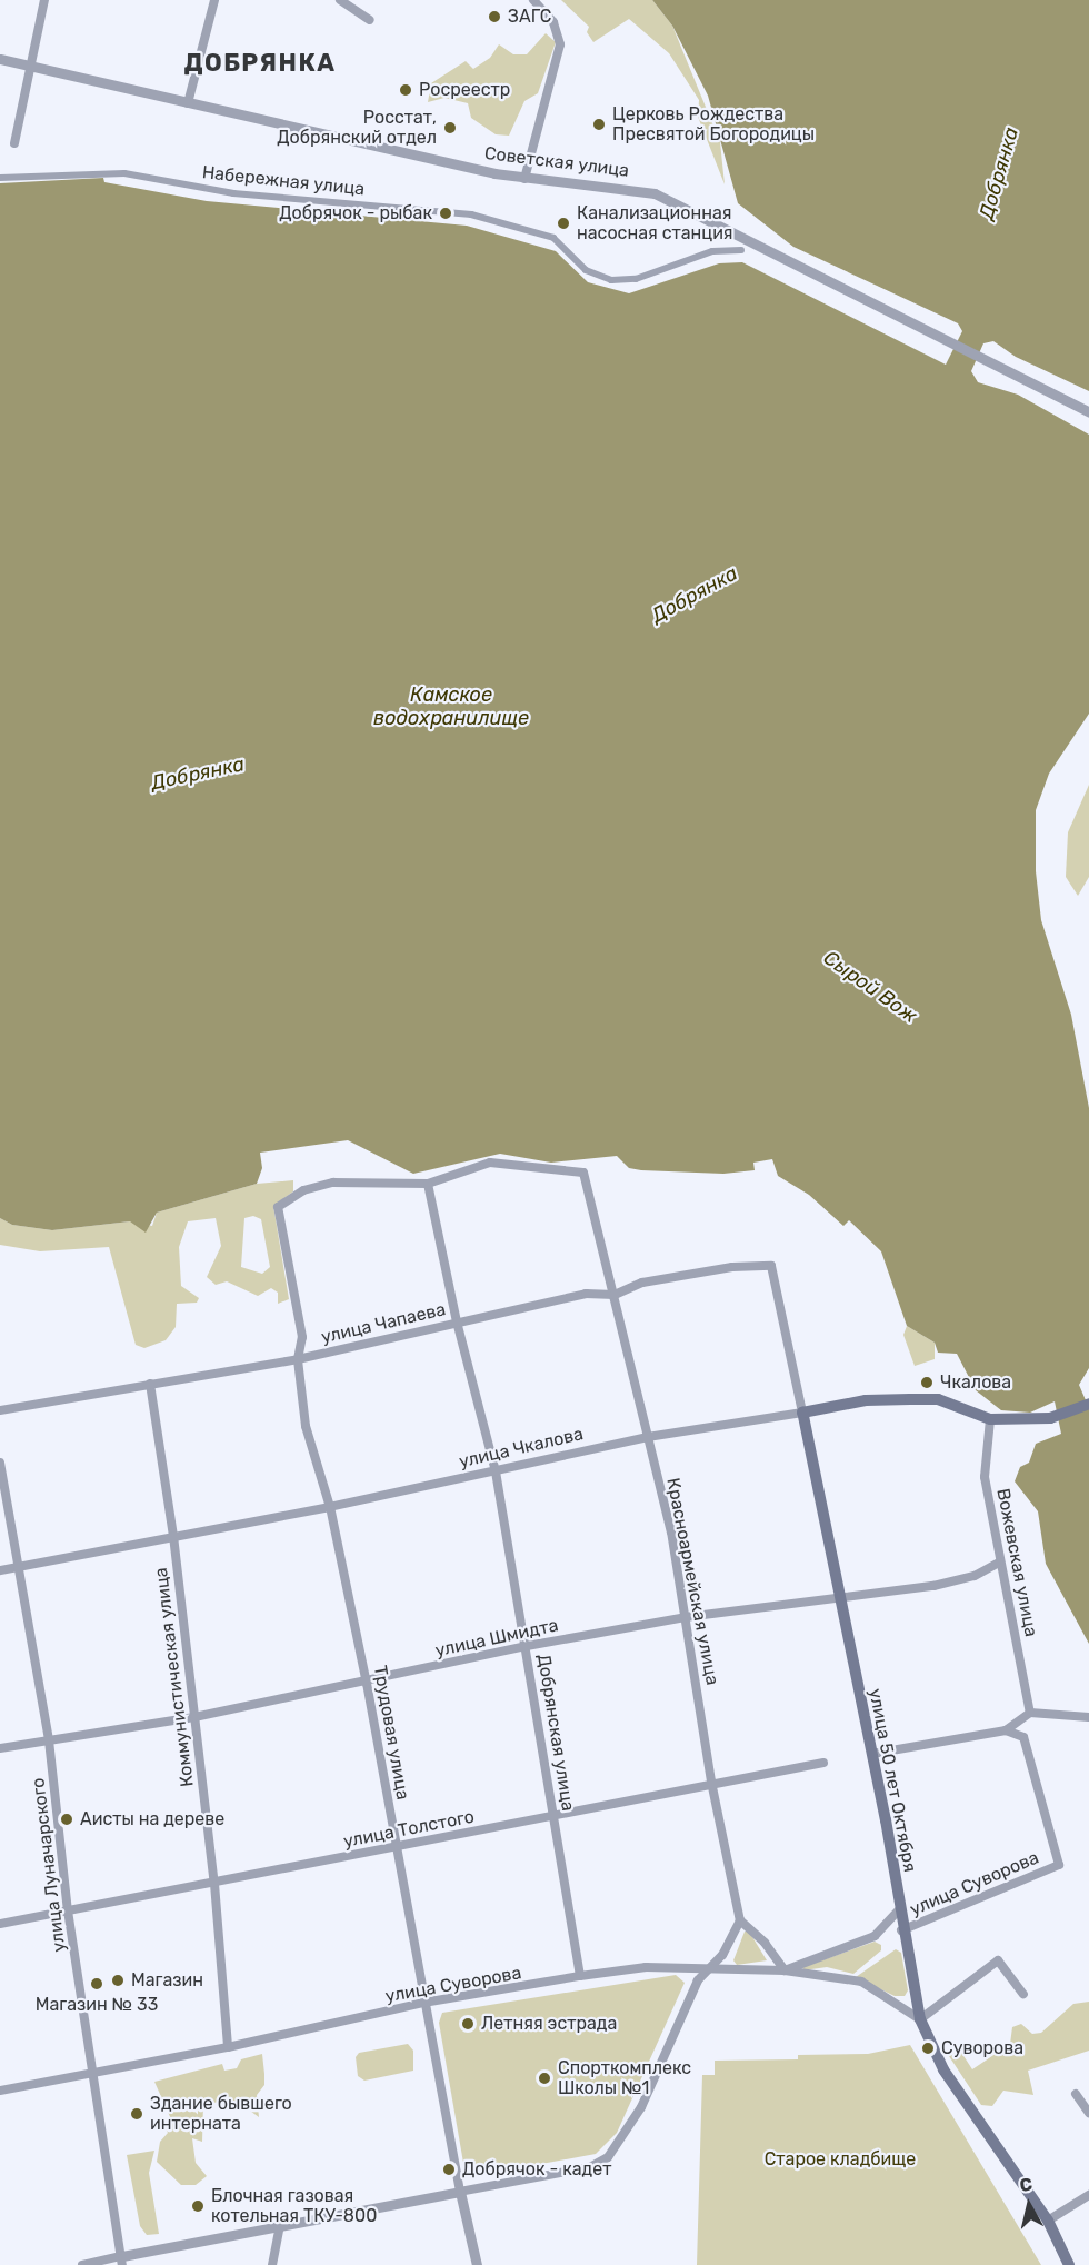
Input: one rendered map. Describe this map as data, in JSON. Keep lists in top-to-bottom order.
{
  "streets": {
    "main road": ["улица Чкалова", "улица 50 лет Октября"],
    "street": [
      "Советская улица",
      "Набережная улица",
      "улица Чапаева",
      "Вожевская улица",
      "Красноармейская улица",
      "улица Шмидта",
      "Коммунистическая улица",
      "Трудовая улица",
      "Добрянская улица",
      "улица Толстого",
      "улица Луначарского",
      "улица Суворова"
    ]
  },
  "crossings": [
    ["улица Чапаева", "Красноармейская улица"],
    ["улица Чапаева", "Коммунистическая улица"],
    ["улица Чапаева", "Трудовая улица"],
    ["улица Чапаева", "Добрянская улица"],
    ["улица Чапаева", "улица 50 лет Октября"],
    ["улица Чкалова", "Вожевская улица"],
    ["улица Чкалова", "Красноармейская улица"],
    ["улица Чкалова", "Коммунистическая улица"],
    ["улица Чкалова", "Трудовая улица"],
    ["улица Чкалова", "Добрянская улица"],
    ["улица Чкалова", "улица 50 лет Октября"],
    ["улица Чкалова", "улица Луначарского"],
    ["Вожевская улица", "улица Шмидта"],
    ["Красноармейская улица", "улица Шмидта"],
    ["Красноармейская улица", "Трудовая улица"],
    ["Красноармейская улица", "Добрянская улица"],
    ["Красноармейская улица", "улица Толстого"],
    ["улица Шмидта", "Коммунистическая улица"],
    ["улица Шмидта", "Трудовая улица"],
    ["улица Шмидта", "Добрянская улица"],
    ["улица Шмидта", "улица 50 лет Октября"],
    ["улица Шмидта", "улица Луначарского"],
    ["Коммунистическая улица", "улица Толстого"],
    ["Коммунистическая улица", "улица Суворова"],
    ["Трудовая улица", "Добрянская улица"],
    ["Трудовая улица", "улица Толстого"],
    ["Трудовая улица", "улица Суворова"],
    ["Добрянская улица", "улица Толстого"],
    ["Добрянская улица", "улица Суворова"],
    ["улица 50 лет Октября", "улица Суворова"],
    ["улица Толстого", "улица Луначарского"],
    ["улица Луначарского", "улица Суворова"]
  ],
  "districts": ["ДОБРЯНКА"],
  "water": ["Добрянка", "Камское водохранилище", "Сырой Вож"],
  "parks": ["Старое кладбище"],
  "places": [
    "ЗАГС",
    "Росреестр",
    "Церковь Рождества Пресвятой Богородицы",
    "Росстат, Добрянский отдел",
    "Добрячок - рыбак",
    "Канализационная насосная станция",
    "Чкалова",
    "Аисты на дереве",
    "Магазин",
    "Магазин № 33",
    "Летняя эстрада",
    "Суворова",
    "Спорткомплекс Школы №1",
    "Здание бывшего интерната",
    "Добрячок - кадет",
    "Блочная газовая котельная ТКУ-800"
  ],
  "north": "top"
}
